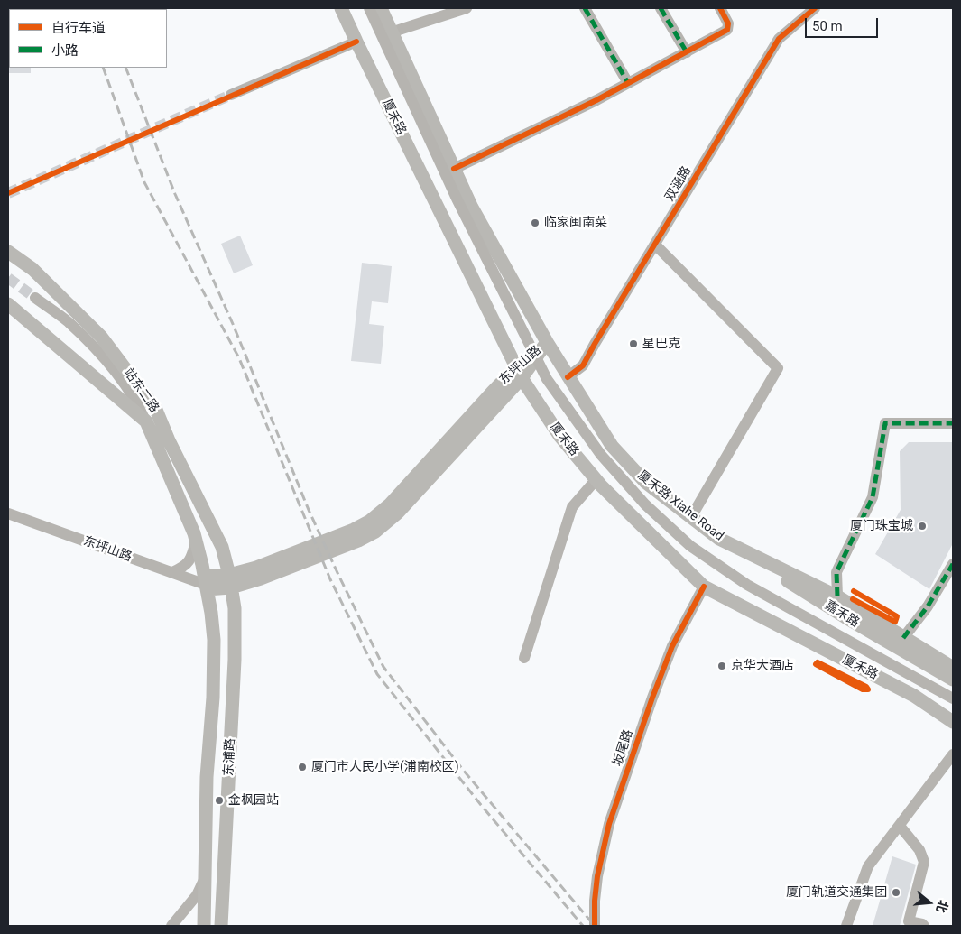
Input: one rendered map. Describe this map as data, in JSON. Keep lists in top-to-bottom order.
{
  "streets": {
    "main road": [
      "厦禾路",
      "东坪山路",
      "站东二路",
      "厦禾路 Xiahe Road",
      "嘉禾路",
      "东浦路"
    ],
    "street": ["双涵路", "坂尾路"]
  },
  "crossings": [
    ["厦禾路", "东坪山路"],
    ["厦禾路", "坂尾路"],
    ["双涵路", "厦禾路 Xiahe Road"],
    ["东坪山路", "站东二路"],
    ["东坪山路", "东浦路"],
    ["站东二路", "东浦路"],
    ["厦禾路 Xiahe Road", "嘉禾路"]
  ],
  "places": [
    "临家闽南菜",
    "星巴克",
    "厦门珠宝城",
    "京华大酒店",
    "厦门市人民小学(浦南校区)",
    "金枫园站",
    "厦门轨道交通集团"
  ],
  "legend": ["自行车道", "小路"],
  "scale_bar": "50 m",
  "north": "right"
}
